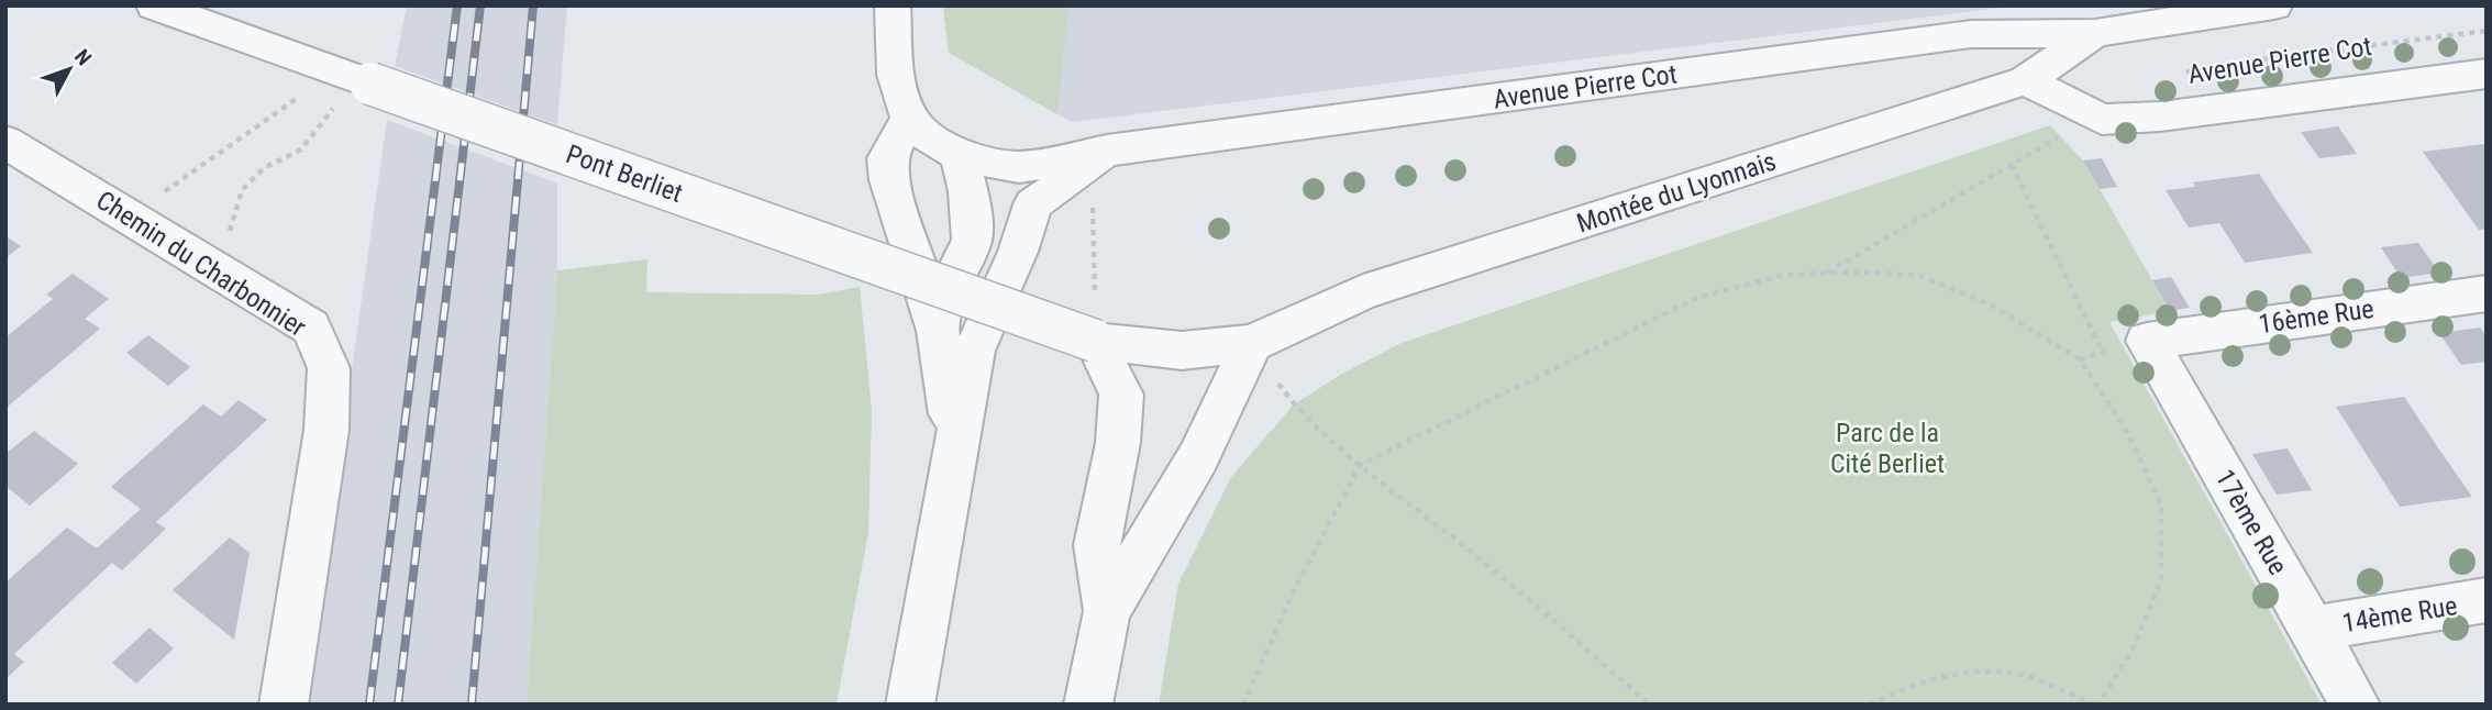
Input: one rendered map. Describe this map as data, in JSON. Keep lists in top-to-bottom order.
{
  "streets": {
    "street": [
      "Avenue Pierre Cot",
      "Pont Berliet",
      "Montée du Lyonnais",
      "Chemin du Charbonnier",
      "16ème Rue",
      "17ème Rue",
      "14ème Rue"
    ]
  },
  "crossings": [
    ["Avenue Pierre Cot", "Montée du Lyonnais"],
    ["Pont Berliet", "Montée du Lyonnais"],
    ["16ème Rue", "17ème Rue"],
    ["17ème Rue", "14ème Rue"]
  ],
  "parks": ["Parc de la Cité Berliet"],
  "north": "top right"
}
